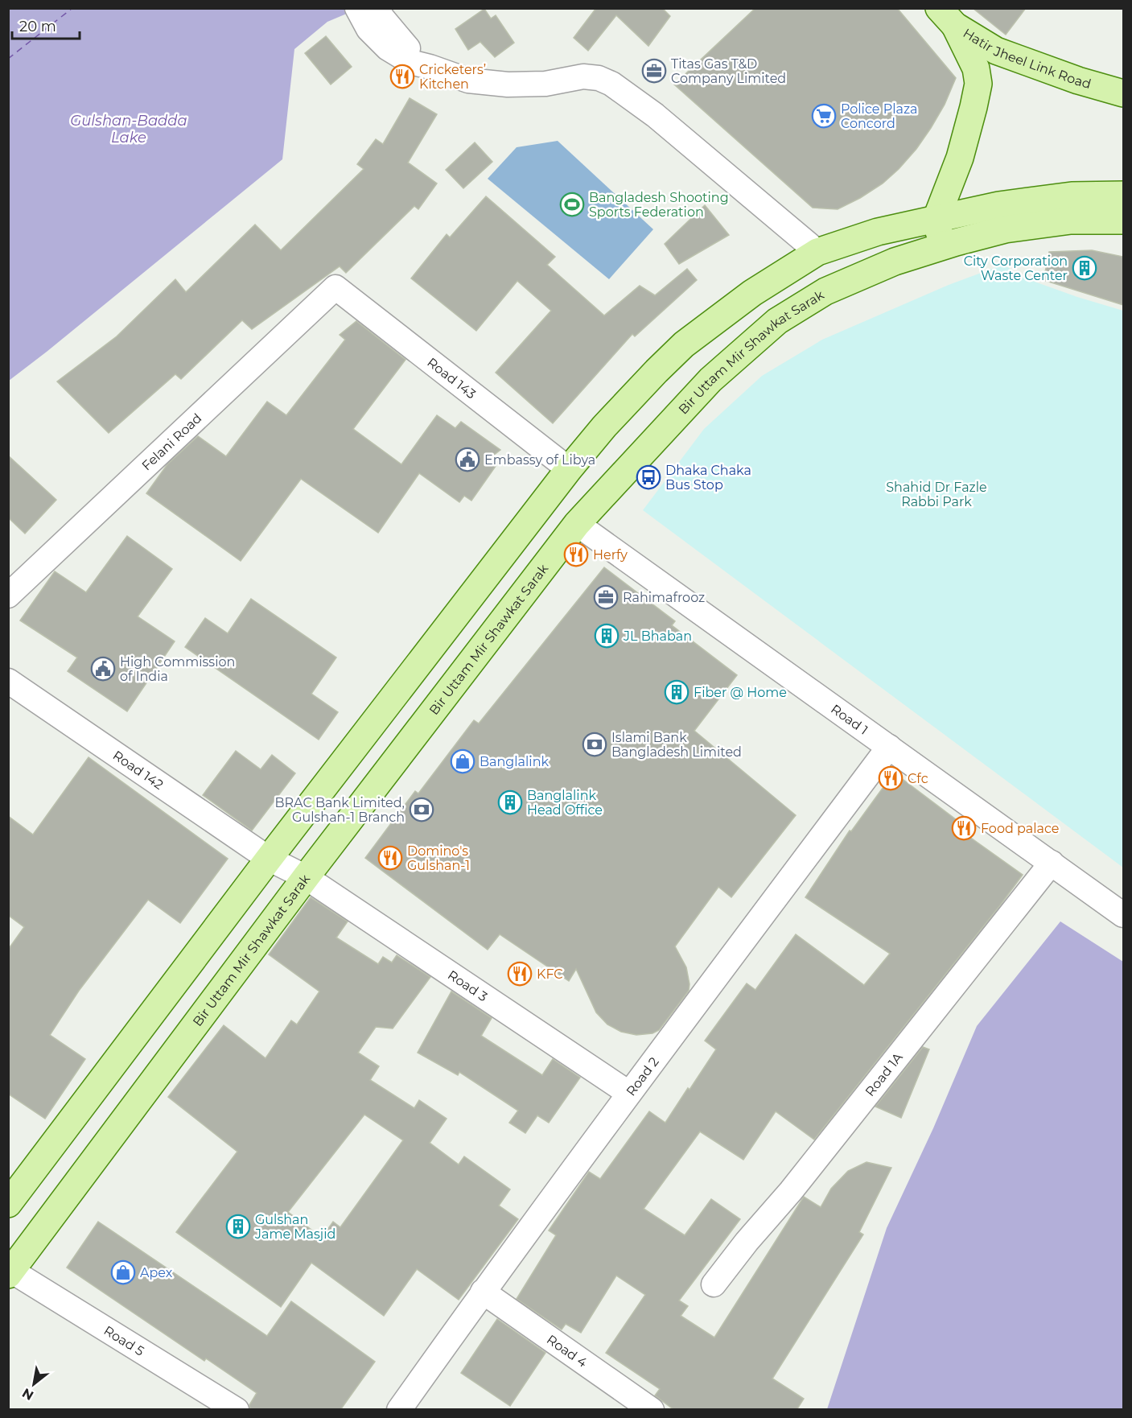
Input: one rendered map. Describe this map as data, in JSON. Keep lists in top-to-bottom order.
{
  "streets": {
    "main road": ["Hatir Jheel Link Road", "Bir Uttam Mir Shawkat Sarak"],
    "street": [
      "Road 143",
      "Felani Road",
      "Road 1",
      "Road 142",
      "Road 3",
      "Road 1A",
      "Road 2",
      "Road 5",
      "Road 4"
    ]
  },
  "crossings": [
    ["Bir Uttam Mir Shawkat Sarak", "Road 1"],
    ["Bir Uttam Mir Shawkat Sarak", "Road 142"],
    ["Bir Uttam Mir Shawkat Sarak", "Road 3"],
    ["Bir Uttam Mir Shawkat Sarak", "Road 5"],
    ["Road 143", "Felani Road"],
    ["Road 1", "Road 1A"],
    ["Road 1", "Road 2"],
    ["Road 142", "Road 3"],
    ["Road 3", "Road 2"],
    ["Road 2", "Road 4"]
  ],
  "water": ["Gulshan-Badda Lake"],
  "parks": ["Shahid Dr Fazle Rabbi Park"],
  "places": {
    "office": ["Titas Gas T&D Company Limited", "Rahimafrooz"],
    "restaurant": [
      "Cricketers’ Kitchen",
      "Herfy",
      "Cfc",
      "Food palace",
      "Domino's Gulshan-1",
      "KFC"
    ],
    "supermarket": ["Police Plaza Concord"],
    "sports": ["Bangladesh Shooting Sports Federation"],
    "building": [
      "City Corporation Waste Center",
      "JL Bhaban",
      "Fiber @ Home",
      "Banglalink Head Office",
      "Gulshan Jame Masjid"
    ],
    "public building": ["Embassy of Libya", "High Commission of India"],
    "bus stop": ["Dhaka Chaka Bus Stop"],
    "bank": ["Islami Bank Bangladesh Limited", "BRAC Bank Limited, Gulshan-1 Branch"],
    "shop": ["Banglalink", "Apex"]
  },
  "scale_bar": "20 m",
  "north": "bottom left"
}
